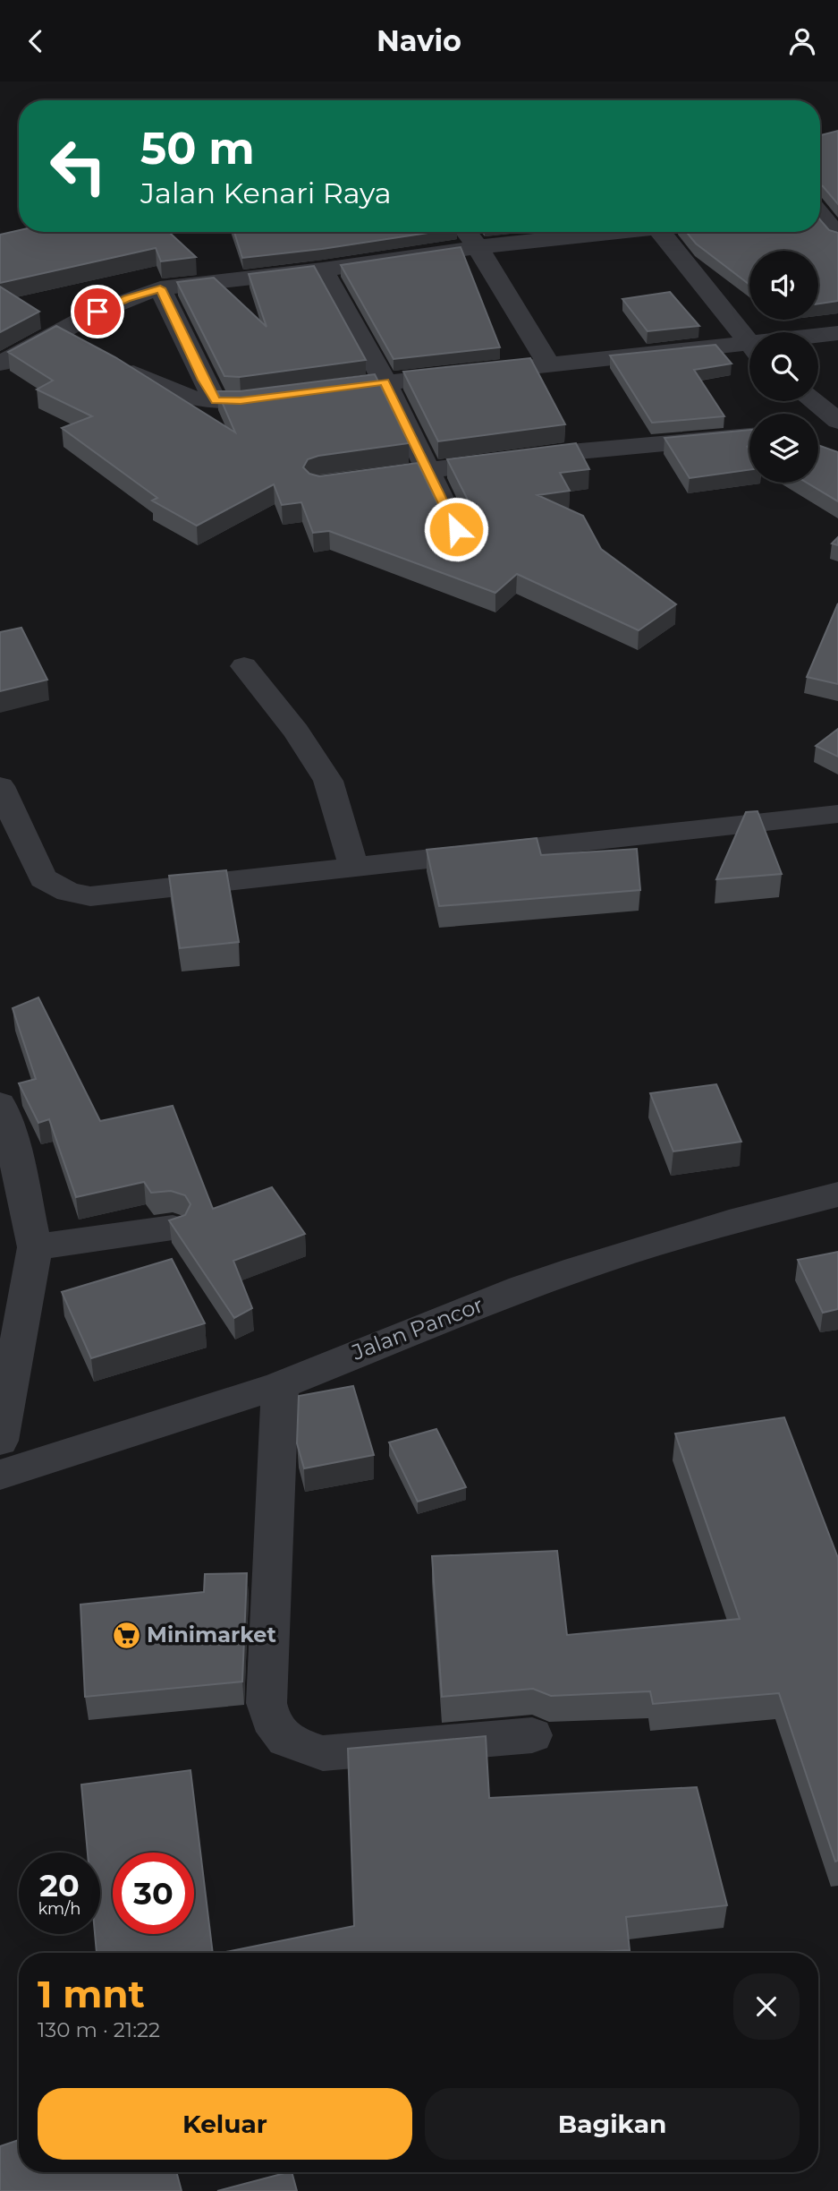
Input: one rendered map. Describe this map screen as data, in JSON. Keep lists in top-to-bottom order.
{
  "streets": {
    "street": ["Jalan Pancor"]
  },
  "places": {
    "supermarket": ["Minimarket"]
  },
  "page": {
    "header": "Navio",
    "turn": ["50 m", "Jalan Kenari Raya"],
    "speed": "20 km/h",
    "limit": "30",
    "heading": ["1 mnt", "130 m · 21:22"],
    "buttons": ["Keluar", "Bagikan"]
  }
}
